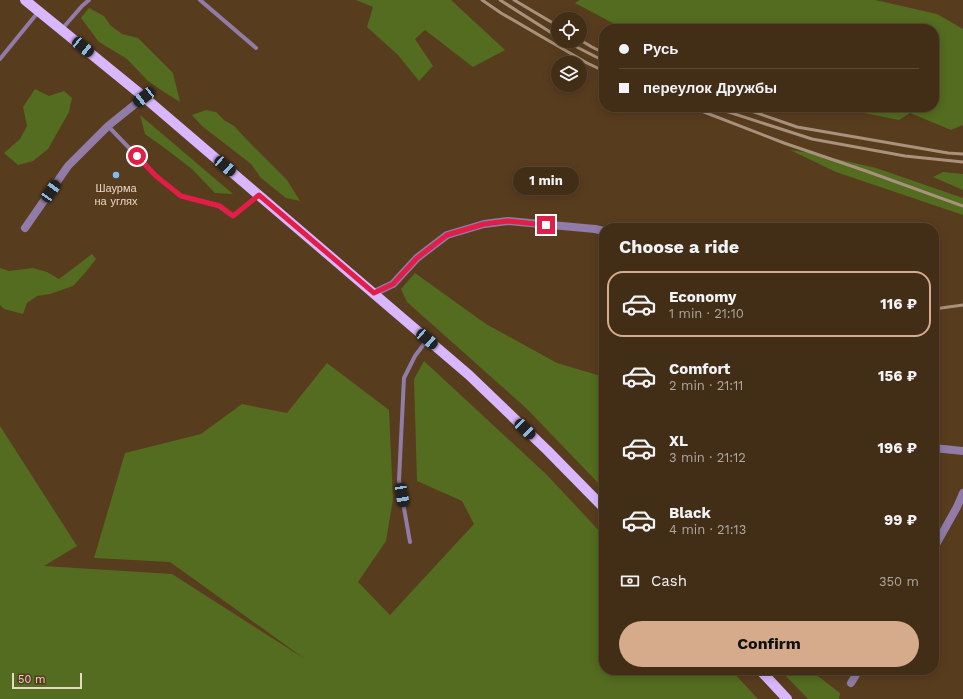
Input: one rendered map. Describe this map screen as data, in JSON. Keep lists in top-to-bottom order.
{
  "places": ["Шаурма на углях"],
  "scale_bar": "50 m",
  "page": {
    "banner": ["Русь", "переулок Дружбы"],
    "bubble": "1 min",
    "heading": "Choose a ride",
    "list": [
      {
        "name": "Economy",
        "note": "1 min · 21:10",
        "value": "116 ₽"
      },
      {
        "name": "Comfort",
        "note": "2 min · 21:11",
        "value": "156 ₽"
      },
      {
        "name": "XL",
        "note": "3 min · 21:12",
        "value": "196 ₽"
      },
      {
        "name": "Black",
        "note": "4 min · 21:13",
        "value": "99 ₽"
      }
    ],
    "pay": ["Cash", "350 m"],
    "buttons": "Confirm",
    "scale": "50 m"
  }
}
